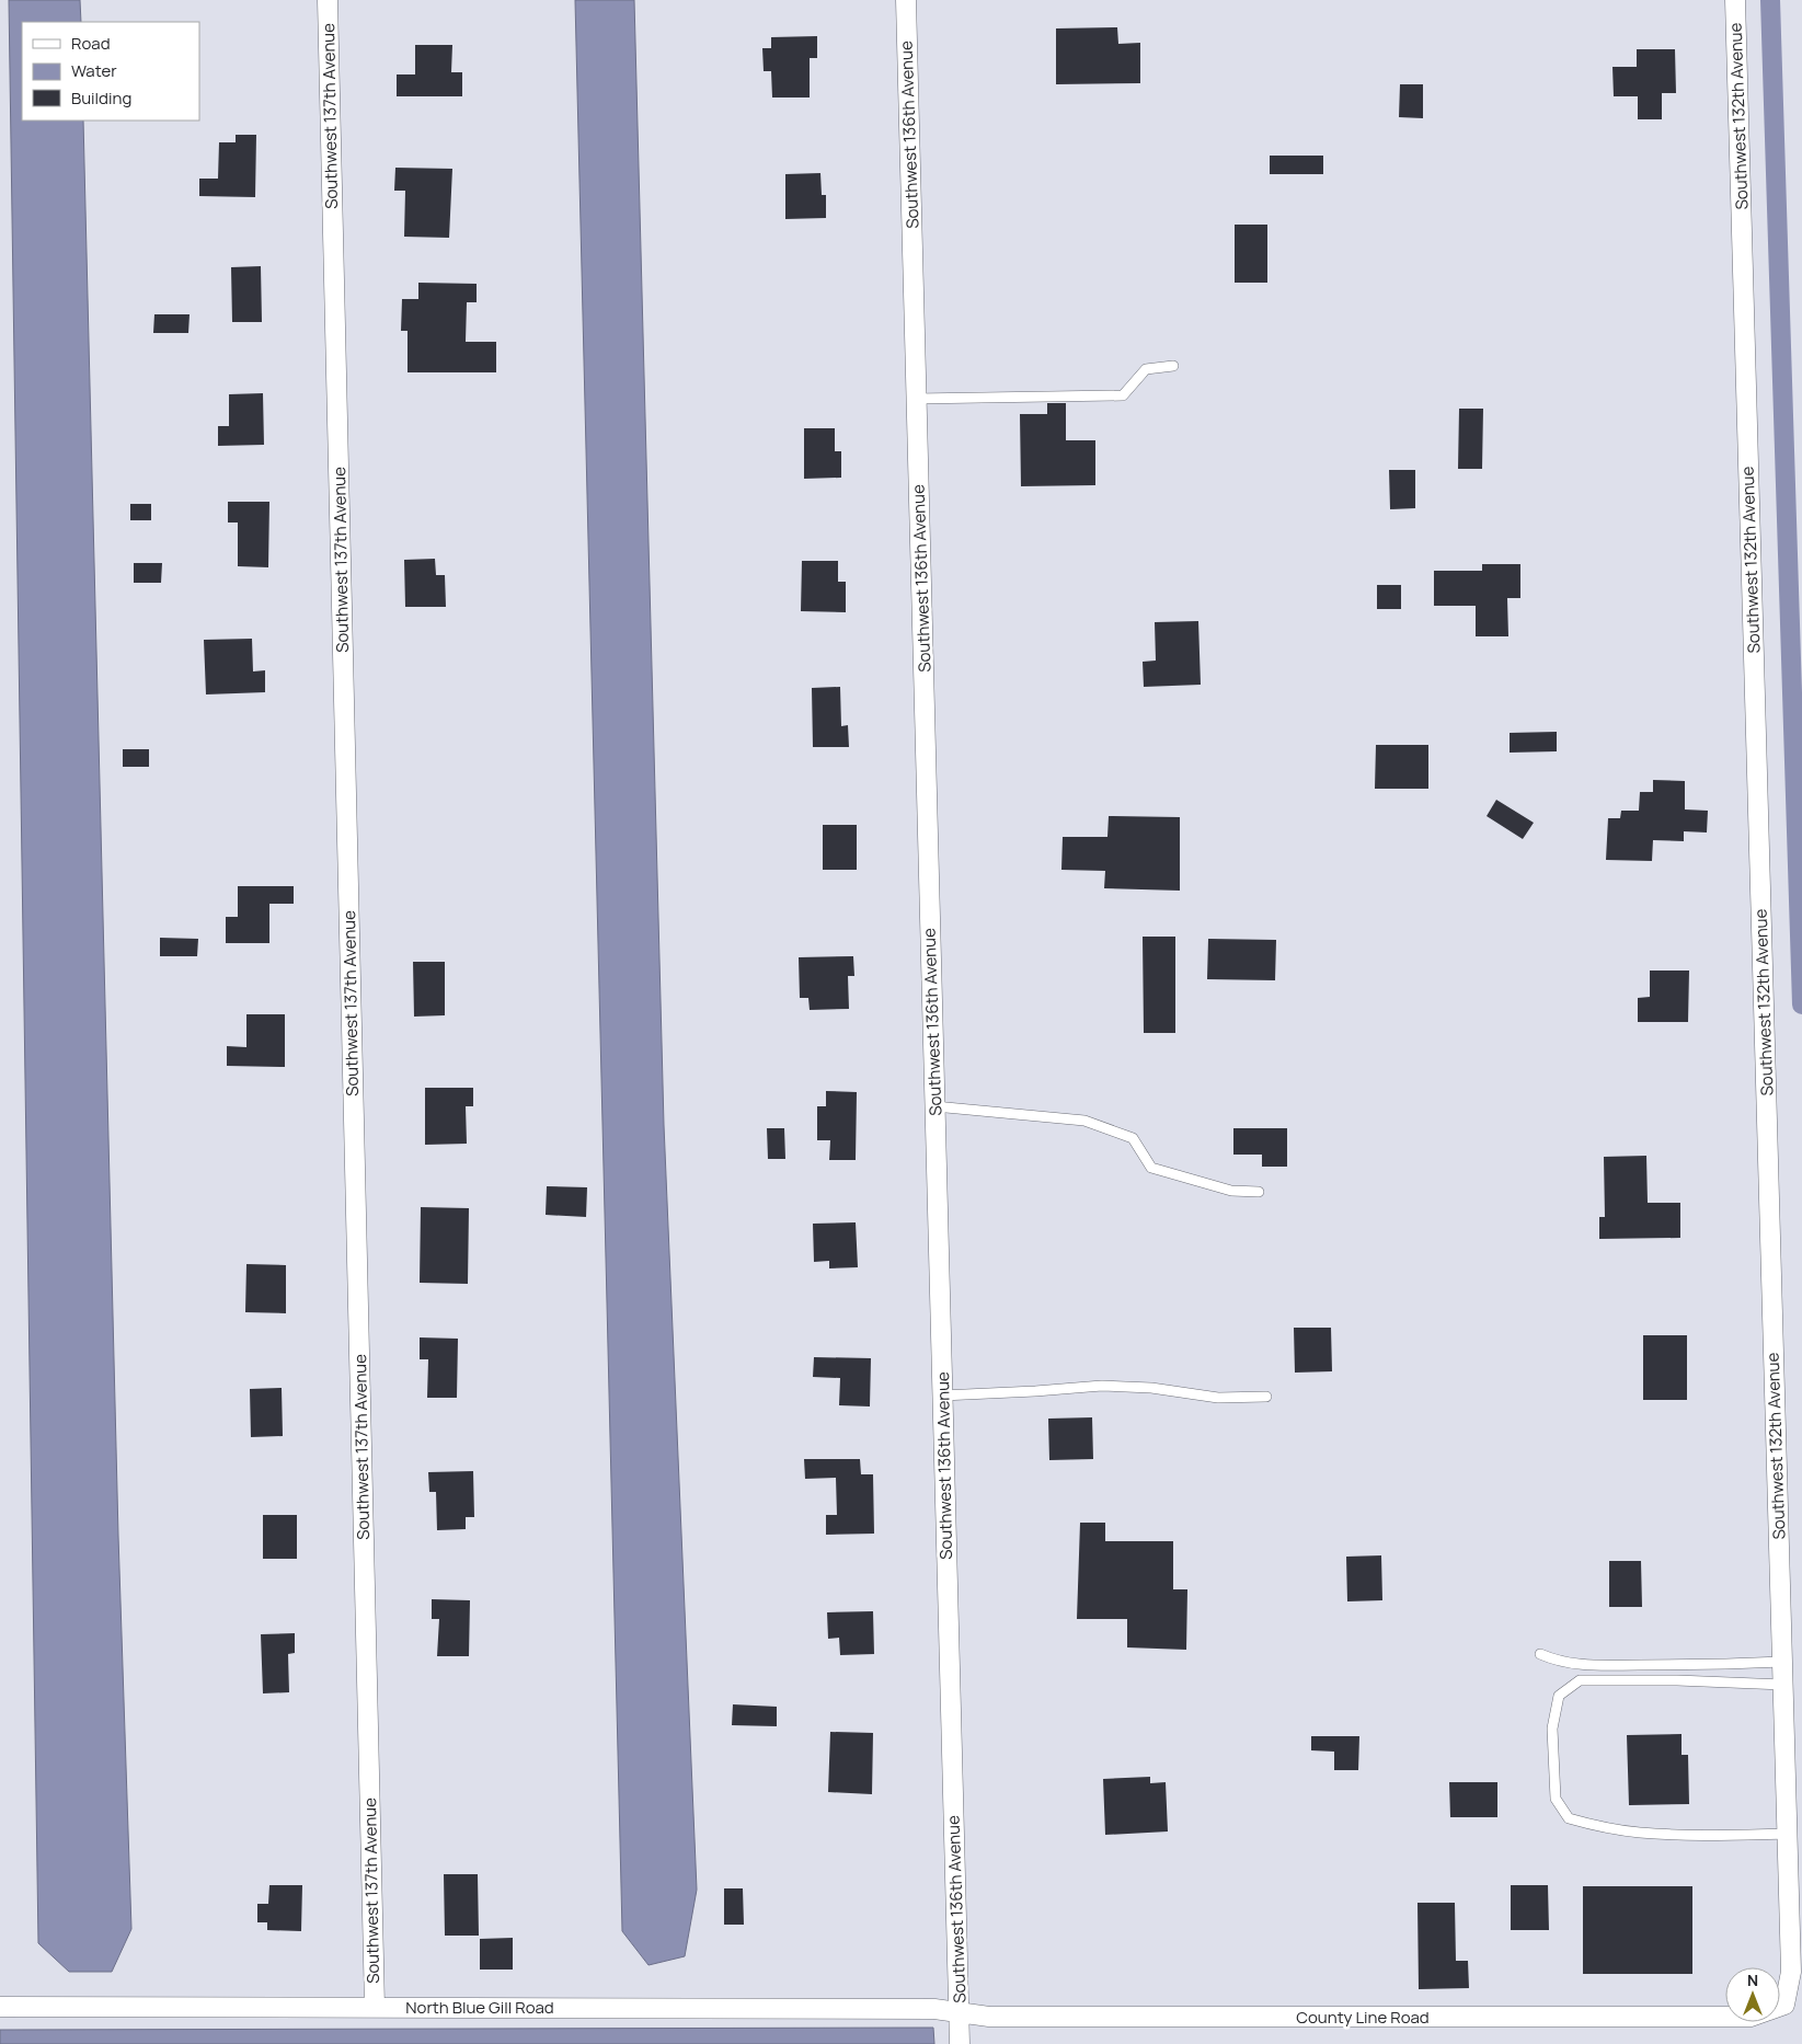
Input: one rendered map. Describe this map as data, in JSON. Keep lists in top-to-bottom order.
{
  "streets": {
    "street": [
      "Southwest 137th Avenue",
      "Southwest 132th Avenue",
      "Southwest 136th Avenue",
      "North Blue Gill Road",
      "County Line Road"
    ]
  },
  "crossings": [
    ["Southwest 137th Avenue", "North Blue Gill Road"],
    ["Southwest 136th Avenue", "North Blue Gill Road"],
    ["Southwest 136th Avenue", "County Line Road"],
    ["North Blue Gill Road", "County Line Road"]
  ],
  "legend": ["Road", "Water", "Building"],
  "north": "top"
}
